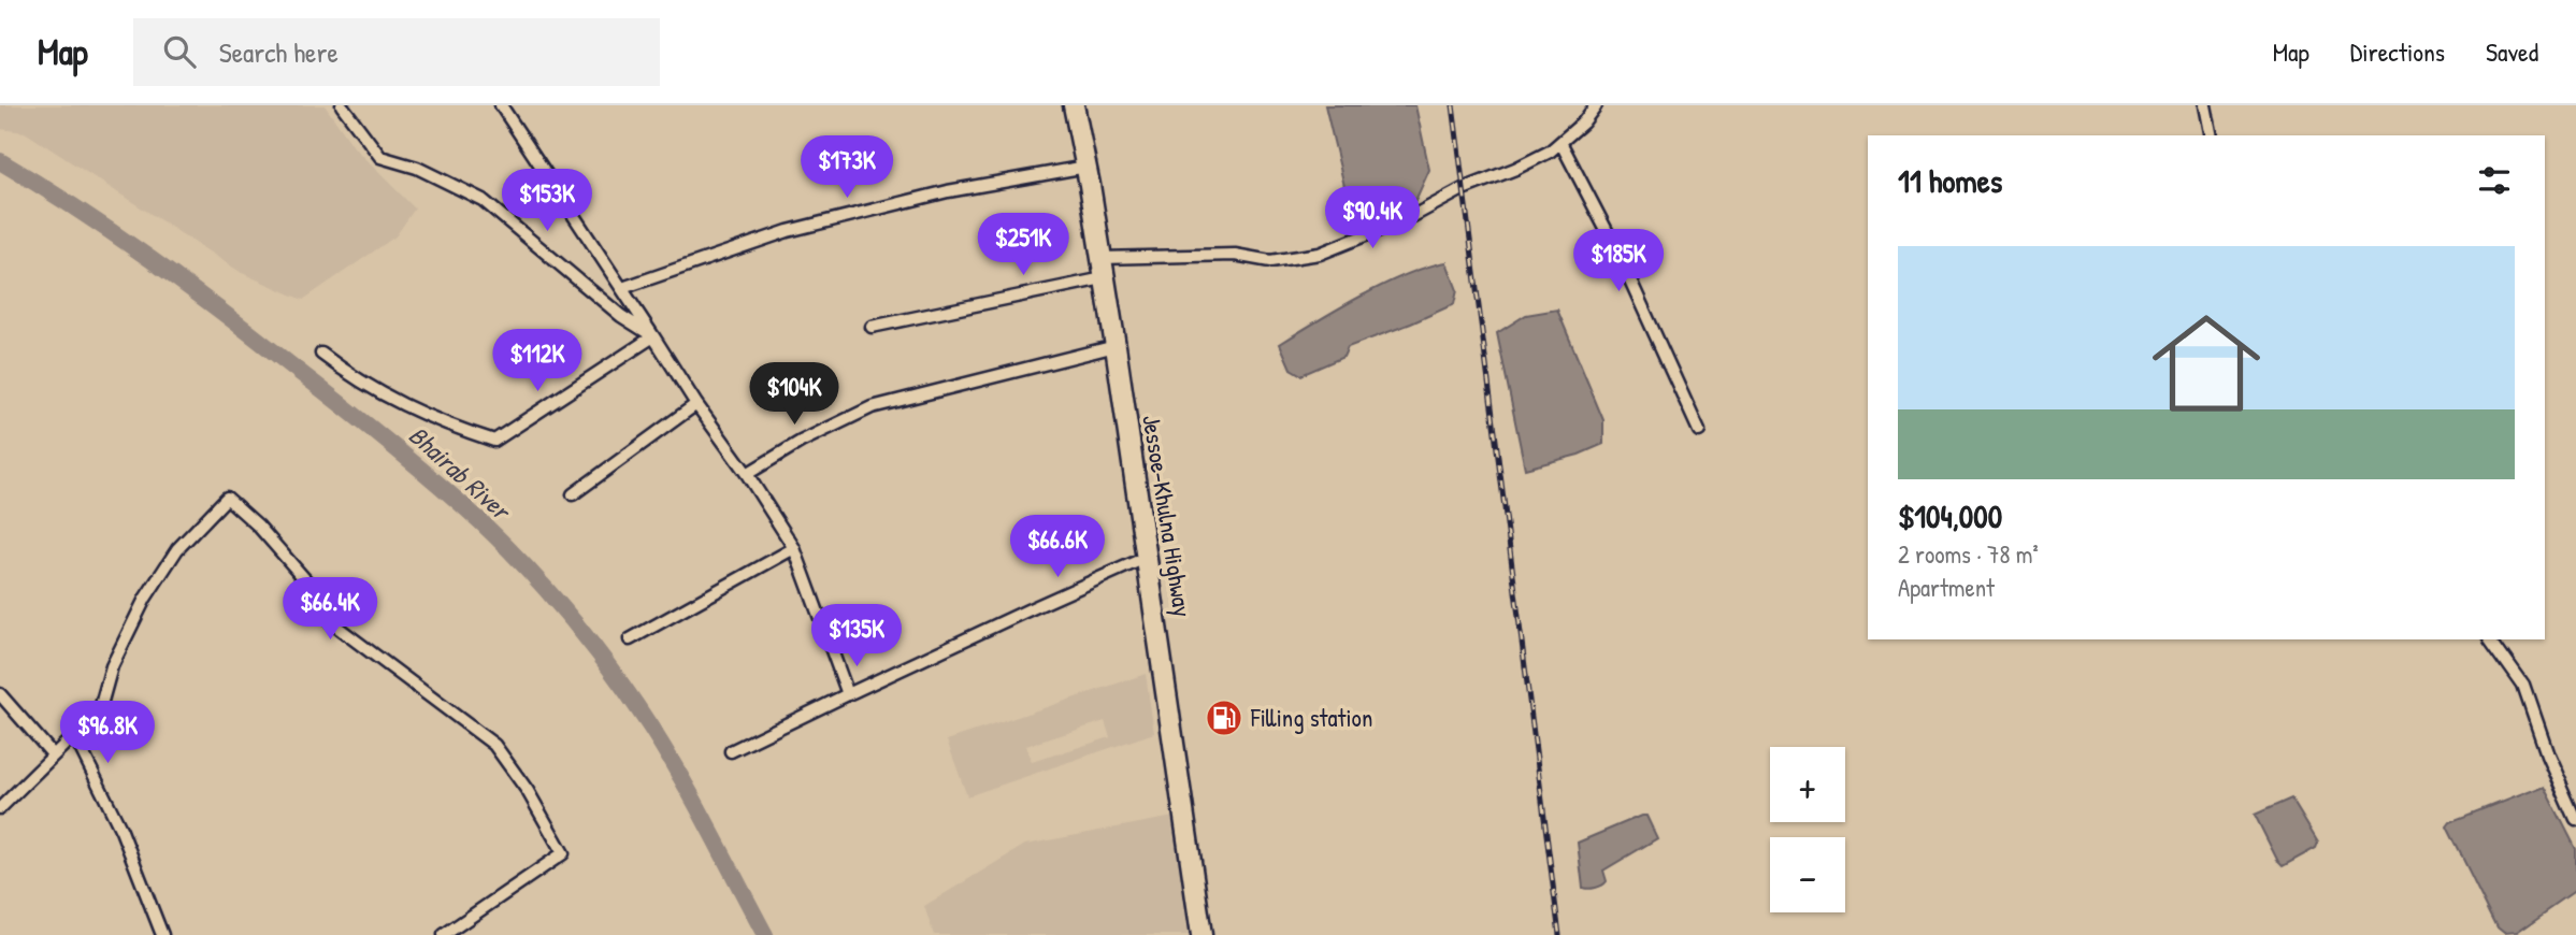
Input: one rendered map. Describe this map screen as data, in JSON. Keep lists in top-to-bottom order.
{
  "streets": {
    "highway": ["Jessoe-Khulna Highway"]
  },
  "water": ["Bhairab River"],
  "places": {
    "fuel station": ["Filling station"]
  },
  "page": {
    "header": "Map",
    "search": "Search here",
    "nav": ["Map", "Directions", "Saved"],
    "price": [
      "$173K",
      "$153K",
      "$90.4K",
      "$251K",
      "$185K",
      "$112K",
      "$104K",
      "$66.6K",
      "$66.4K",
      "$135K",
      "$96.8K"
    ],
    "heading": "11 homes",
    "list": [
      {
        "name": "$104,000",
        "note": "2 rooms · 78 m² · Apartment"
      }
    ],
    "map_buttons": ["+", "−"]
  }
}
